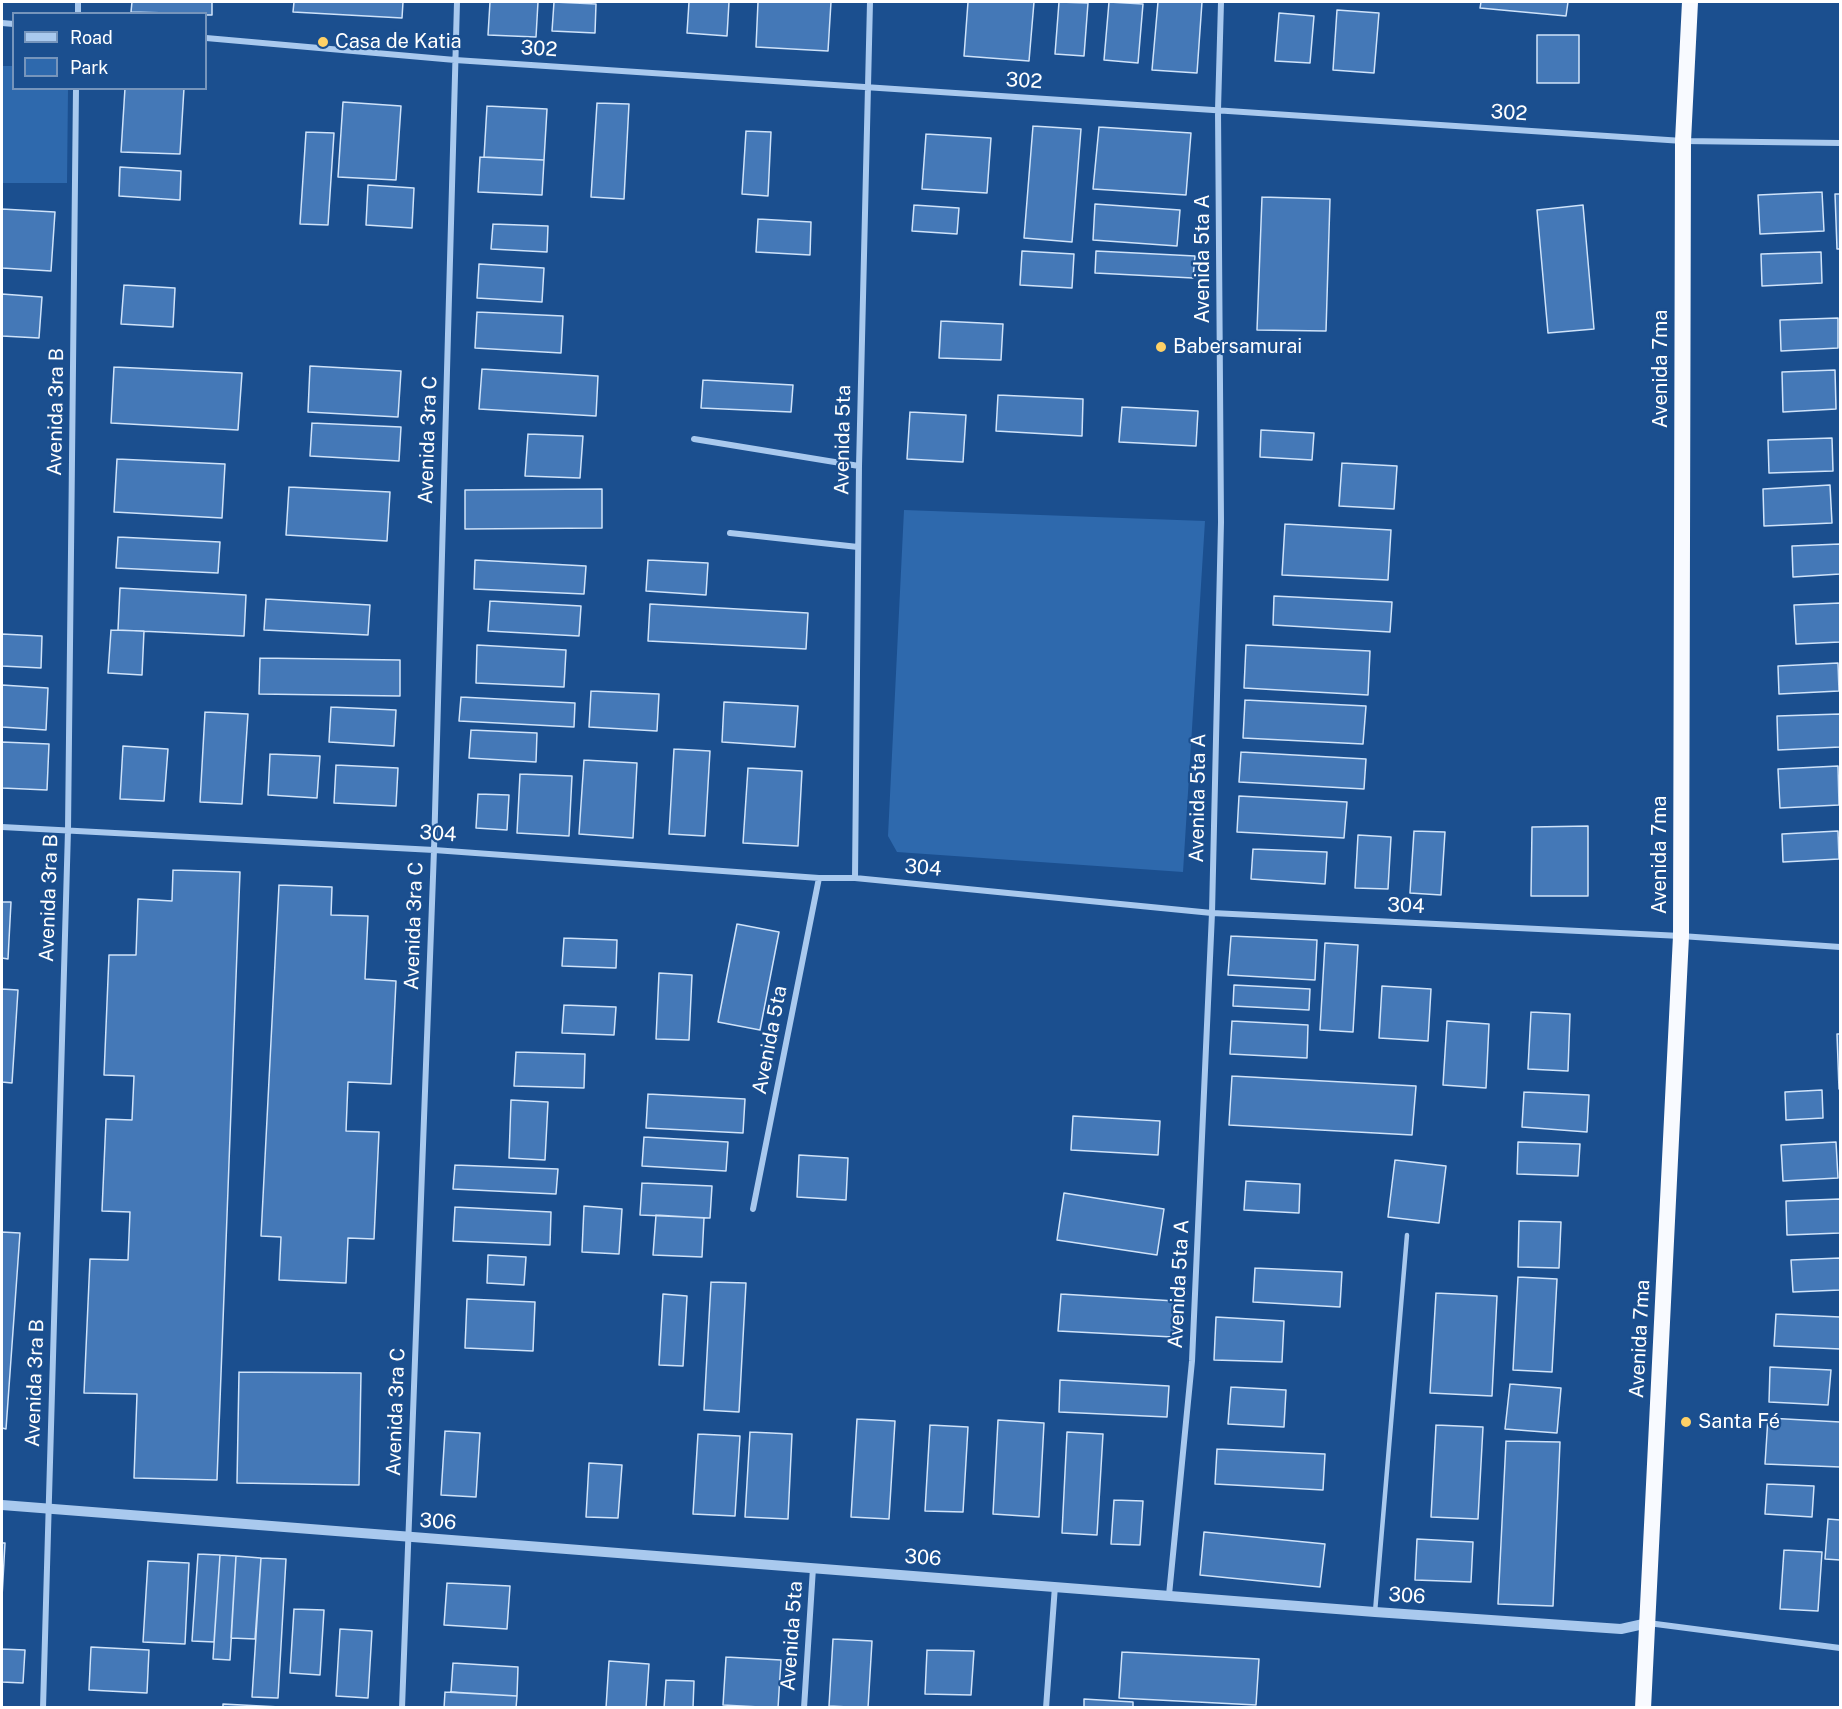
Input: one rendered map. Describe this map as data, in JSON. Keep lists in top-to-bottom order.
{
  "streets": {
    "highway": ["Avenida 7ma"],
    "street": [
      "302",
      "Avenida 5ta A",
      "Avenida 3ra B",
      "Avenida 3ra C",
      "Avenida 5ta",
      "304",
      "306"
    ]
  },
  "crossings": [
    ["302", "Avenida 5ta A"],
    ["302", "Avenida 7ma"],
    ["302", "Avenida 3ra C"],
    ["302", "Avenida 5ta"],
    ["Avenida 5ta A", "304"],
    ["Avenida 5ta A", "306"],
    ["Avenida 7ma", "304"],
    ["Avenida 7ma", "306"],
    ["Avenida 3ra B", "304"],
    ["Avenida 3ra B", "306"],
    ["Avenida 3ra C", "304"],
    ["Avenida 3ra C", "306"],
    ["Avenida 5ta", "304"],
    ["Avenida 5ta", "306"]
  ],
  "places": ["Casa de Katia", "Babersamurai", "Santa Fé"],
  "legend": ["Road", "Park"]
}
